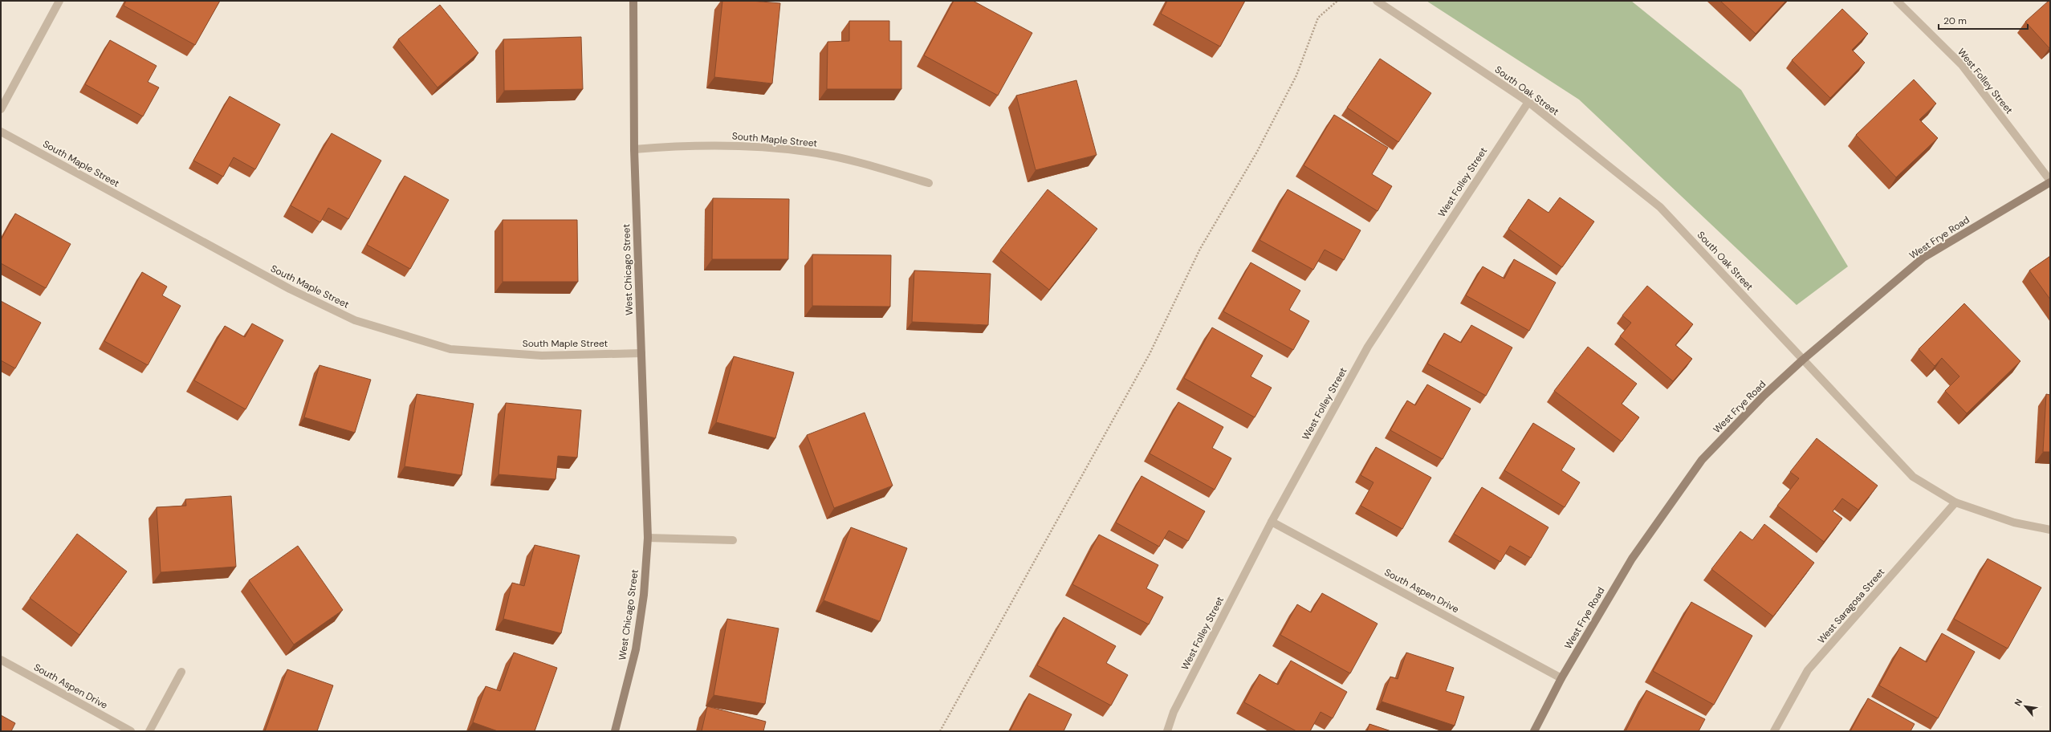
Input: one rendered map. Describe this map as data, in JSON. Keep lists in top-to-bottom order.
{
  "streets": {
    "street": [
      "West Folley Street",
      "South Oak Street",
      "South Maple Street",
      "West Frye Road",
      "West Chicago Street",
      "South Aspen Drive",
      "West Saragosa Street"
    ]
  },
  "crossings": [
    ["West Folley Street", "South Oak Street"],
    ["West Folley Street", "West Frye Road"],
    ["West Folley Street", "South Aspen Drive"],
    ["South Oak Street", "West Frye Road"],
    ["South Oak Street", "West Saragosa Street"],
    ["South Maple Street", "West Chicago Street"],
    ["West Frye Road", "South Aspen Drive"]
  ],
  "scale_bar": "20 m",
  "north": "top left"
}
